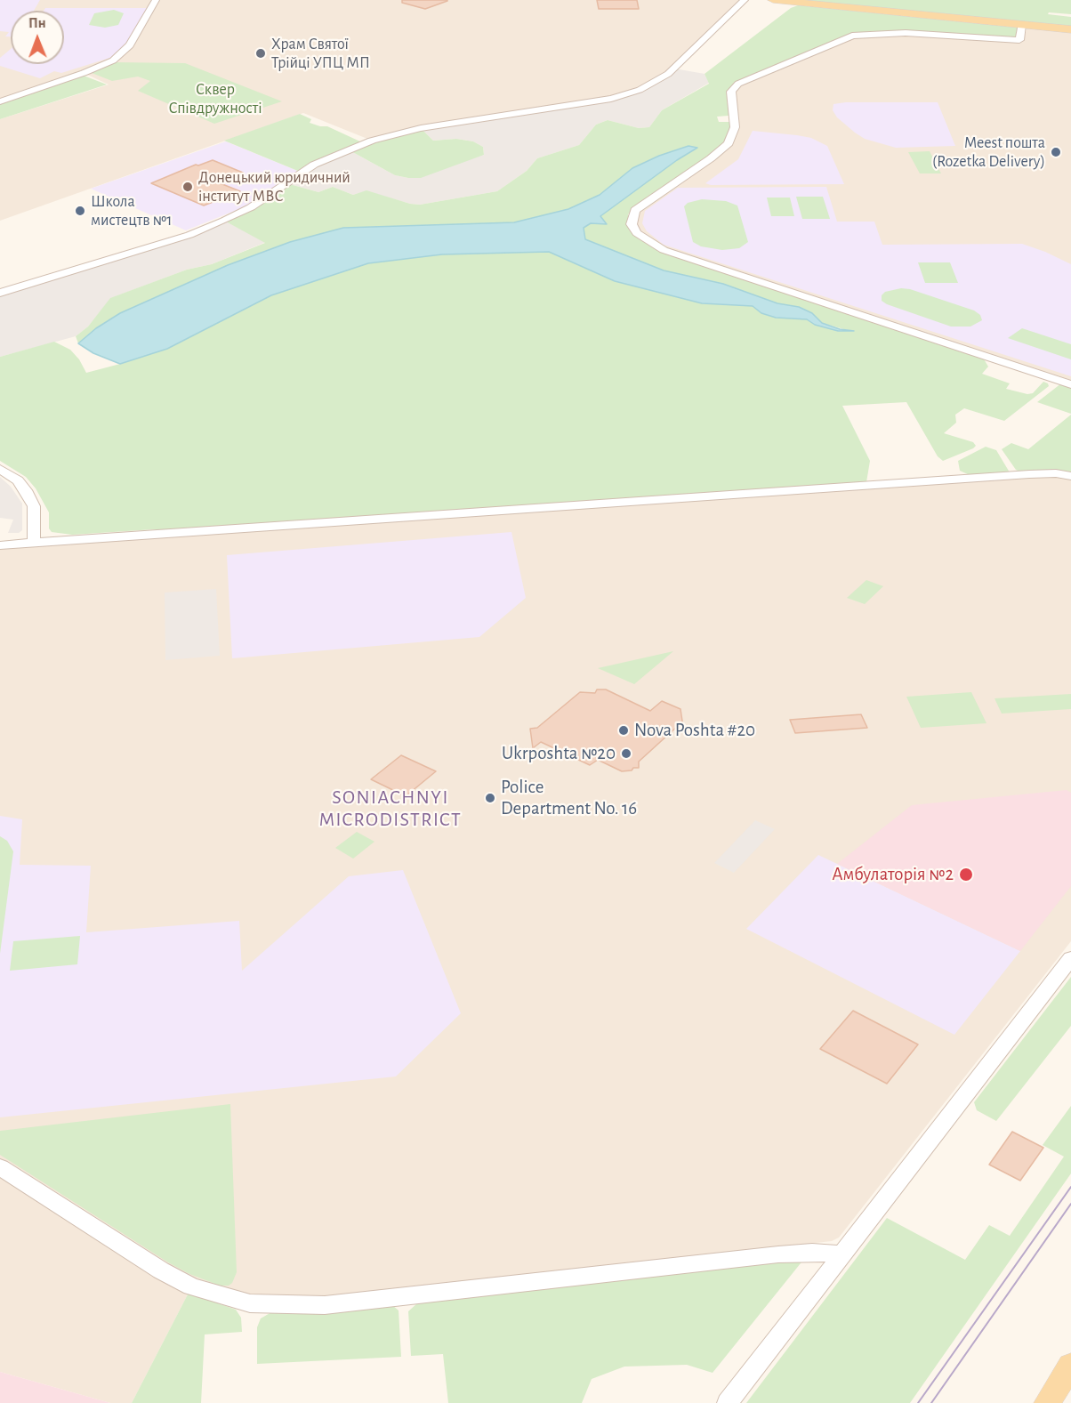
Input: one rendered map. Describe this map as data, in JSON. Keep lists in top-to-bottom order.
{
  "districts": ["SONIACHNYI MICRODISTRICT"],
  "parks": ["Сквер Співдружності"],
  "places": [
    "Храм Святої Трійці УПЦ МП",
    "Meest пошта (Rozetka Delivery)",
    "Донецький юридичний інститут МВС",
    "Школа мистецтв №1",
    "Nova Poshta #20",
    "Ukrposhta №20",
    "Police Department No. 16",
    "Амбулаторія №2"
  ],
  "north": "top"
}
